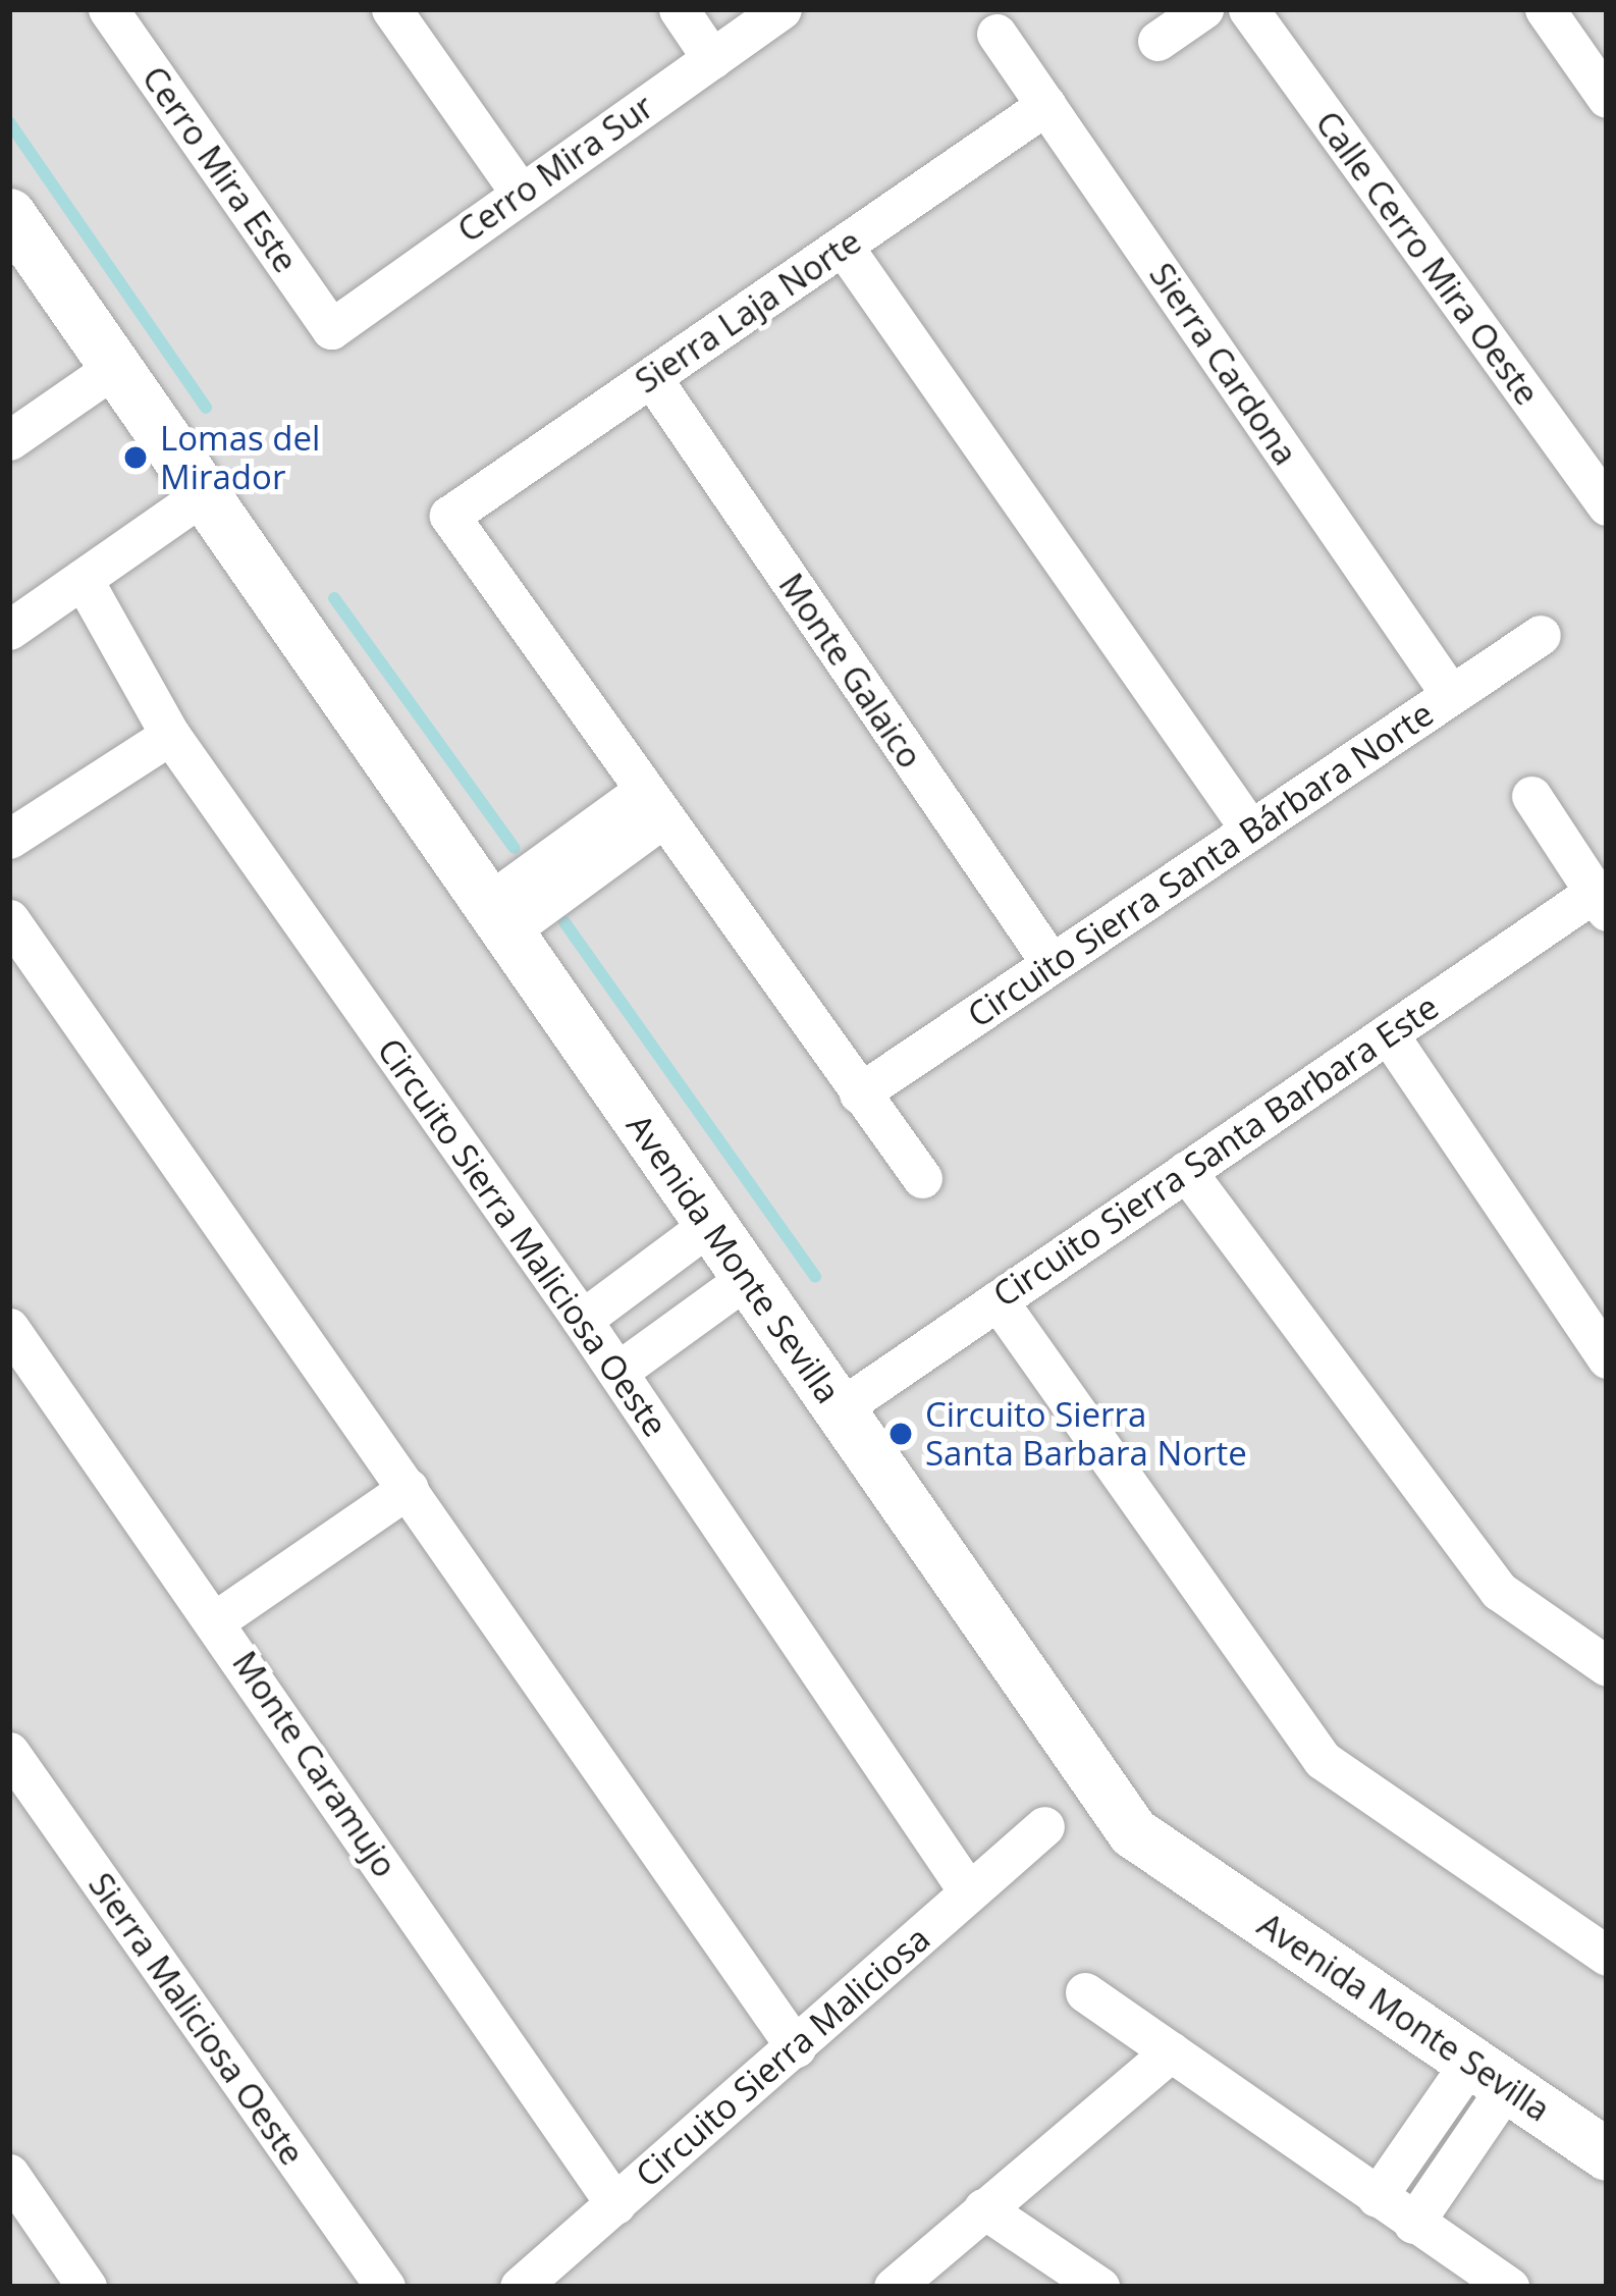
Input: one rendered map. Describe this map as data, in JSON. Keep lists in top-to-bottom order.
{
  "streets": {
    "street": [
      "Cerro Mira Sur",
      "Cerro Mira Este",
      "Calle Cerro Mira Oeste",
      "Sierra Laja Norte",
      "Sierra Cardona",
      "Monte Galaico",
      "Circuito Sierra Santa Bárbara Norte",
      "Circuito Sierra Santa Barbara Este",
      "Circuito Sierra Maliciosa Oeste",
      "Avenida Monte Sevilla",
      "Monte Caramujo",
      "Sierra Maliciosa Oeste",
      "Circuito Sierra Maliciosa"
    ]
  },
  "crossings": [
    ["Cerro Mira Sur", "Cerro Mira Este"],
    ["Sierra Laja Norte", "Sierra Cardona"],
    ["Sierra Laja Norte", "Monte Galaico"],
    ["Sierra Cardona", "Circuito Sierra Santa Bárbara Norte"],
    ["Monte Galaico", "Circuito Sierra Santa Bárbara Norte"],
    ["Circuito Sierra Santa Barbara Este", "Avenida Monte Sevilla"],
    ["Circuito Sierra Maliciosa Oeste", "Circuito Sierra Maliciosa"],
    ["Monte Caramujo", "Circuito Sierra Maliciosa"]
  ],
  "places": ["Lomas del Mirador", "Circuito Sierra Santa Barbara Norte"]
}
